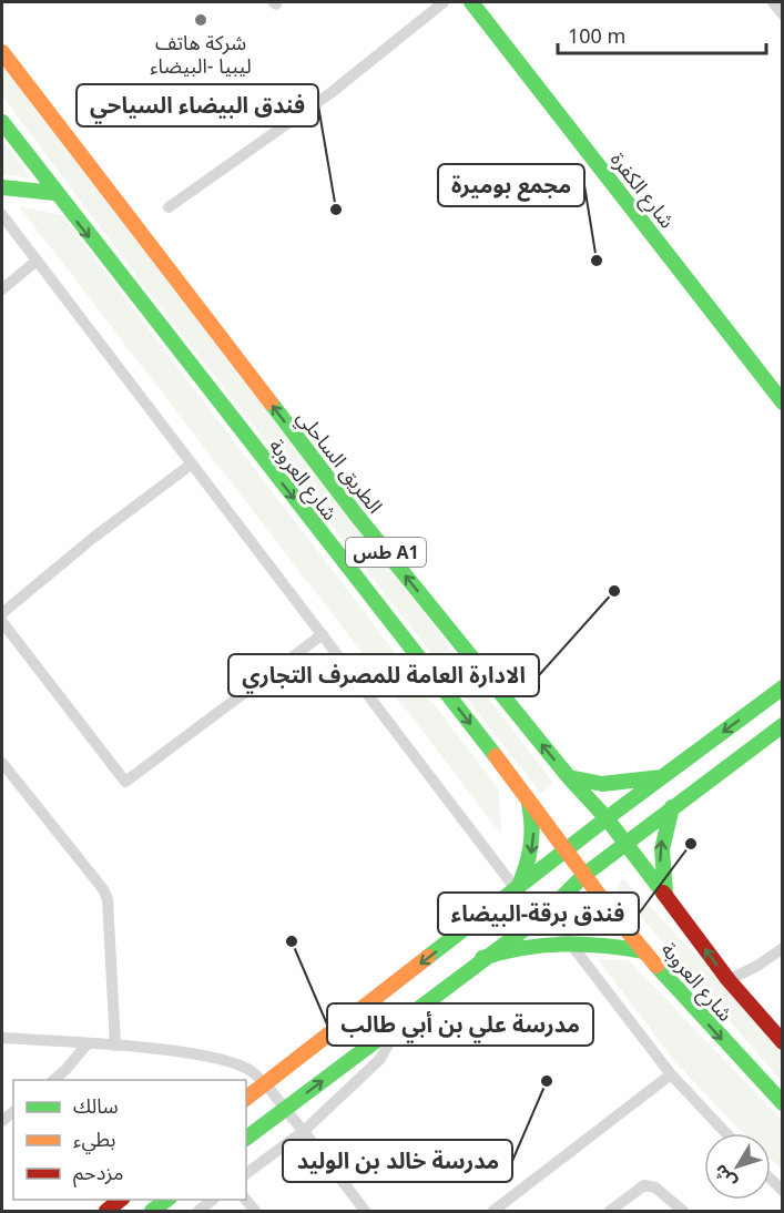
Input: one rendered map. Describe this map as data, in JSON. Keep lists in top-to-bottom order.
{
  "streets": {
    "main road": [
      "شارع الكفرة",
      "الطريق الساحلي",
      "شارع العروبة",
      "طس A1"
    ]
  },
  "one_way": ["الطريق الساحلي", "شارع العروبة"],
  "places": [
    "شركة هاتف ليبيا -البيضاء",
    "فندق البيضاء السياحي",
    "مجمع بوميرة",
    "الادارة العامة للمصرف التجاري",
    "فندق برقة-البيضاء",
    "مدرسة علي بن أبي طالب",
    "مدرسة خالد بن الوليد"
  ],
  "legend": ["سالك", "بطيء", "مزدحم"],
  "scale_bar": "100 m",
  "north": "bottom left"
}
